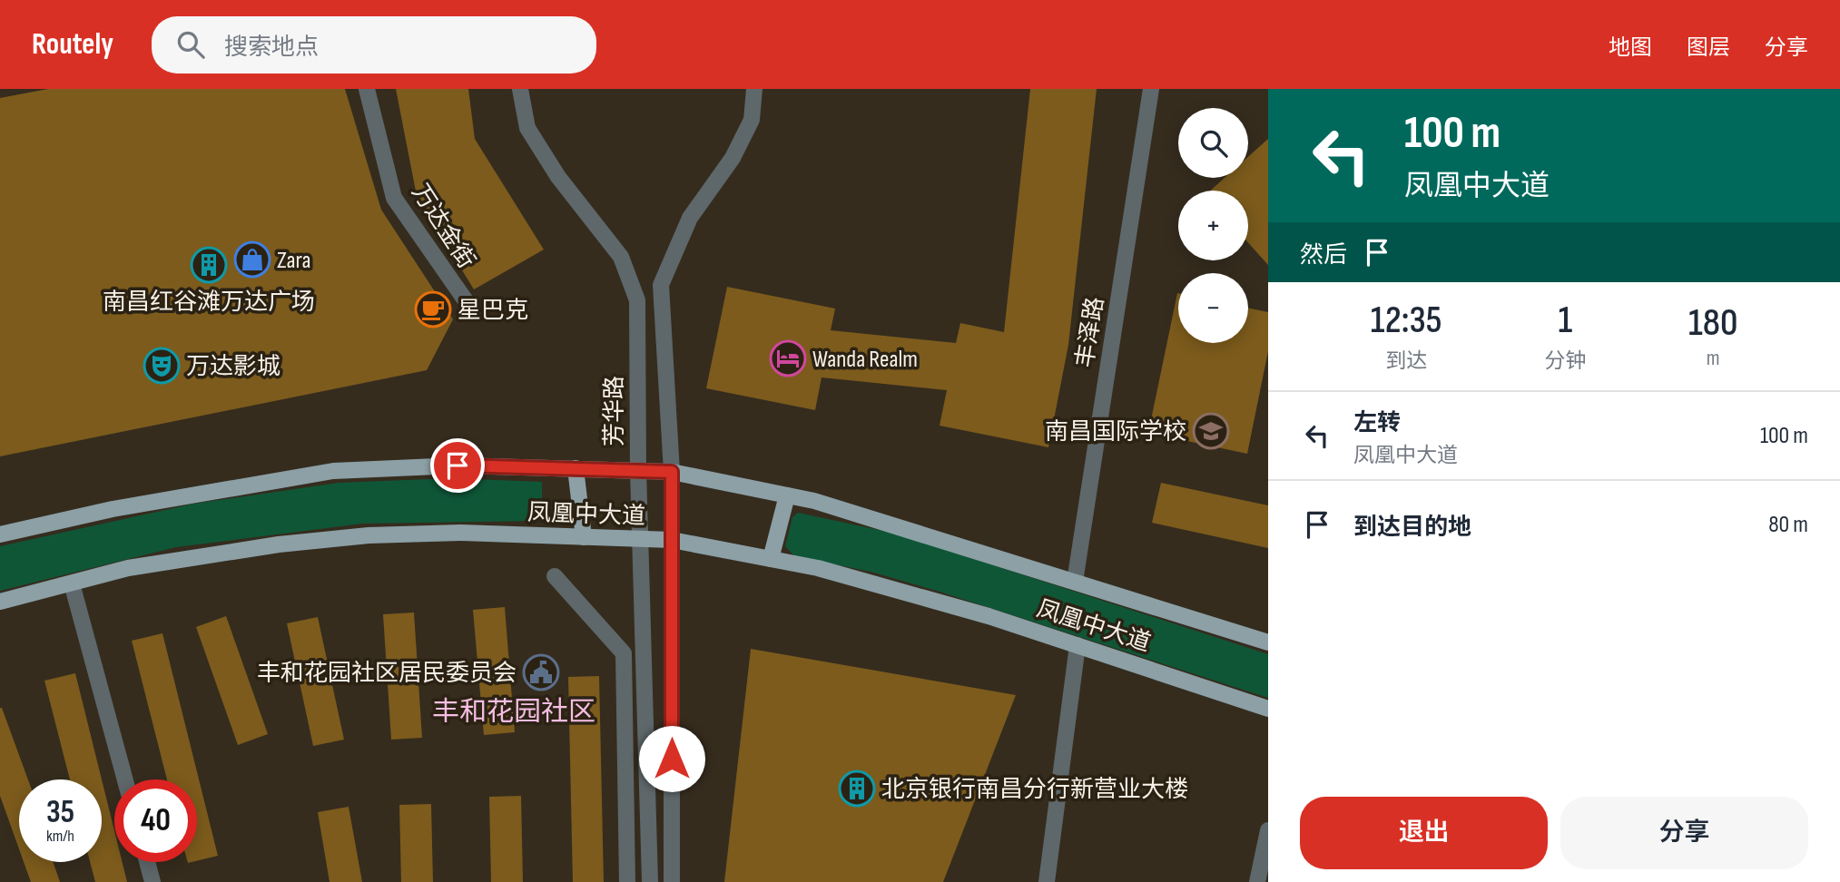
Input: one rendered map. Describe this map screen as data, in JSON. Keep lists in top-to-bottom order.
{
  "streets": {
    "main road": ["凤凰中大道"],
    "street": ["万达金街", "丰泽路", "芳华路"]
  },
  "crossings": [
    ["丰泽路", "凤凰中大道"],
    ["芳华路", "凤凰中大道"]
  ],
  "districts": ["丰和花园社区"],
  "places": {
    "shop": ["Zara"],
    "building": ["南昌红谷滩万达广场", "北京银行南昌分行新营业大楼"],
    "cafe": ["星巴克"],
    "hotel": ["Wanda Realm"],
    "theatre": ["万达影城"],
    "school or university": ["南昌国际学校"],
    "public building": ["丰和花园社区居民委员会"]
  },
  "page": {
    "header": "Routely",
    "search": "搜索地点",
    "nav": ["地图", "图层", "分享"],
    "turn": ["100 m", "凤凰中大道"],
    "map_buttons": ["+", "−"],
    "then": "然后",
    "eta": [
      "12:35",
      "到达",
      "1",
      "分钟",
      "180",
      "m"
    ],
    "list": [
      {
        "name": "左转",
        "note": "凤凰中大道",
        "value": "100 m"
      },
      {
        "name": "到达目的地",
        "value": "80 m"
      }
    ],
    "speed": "35 km/h",
    "limit": "40",
    "buttons": ["退出", "分享"]
  }
}
